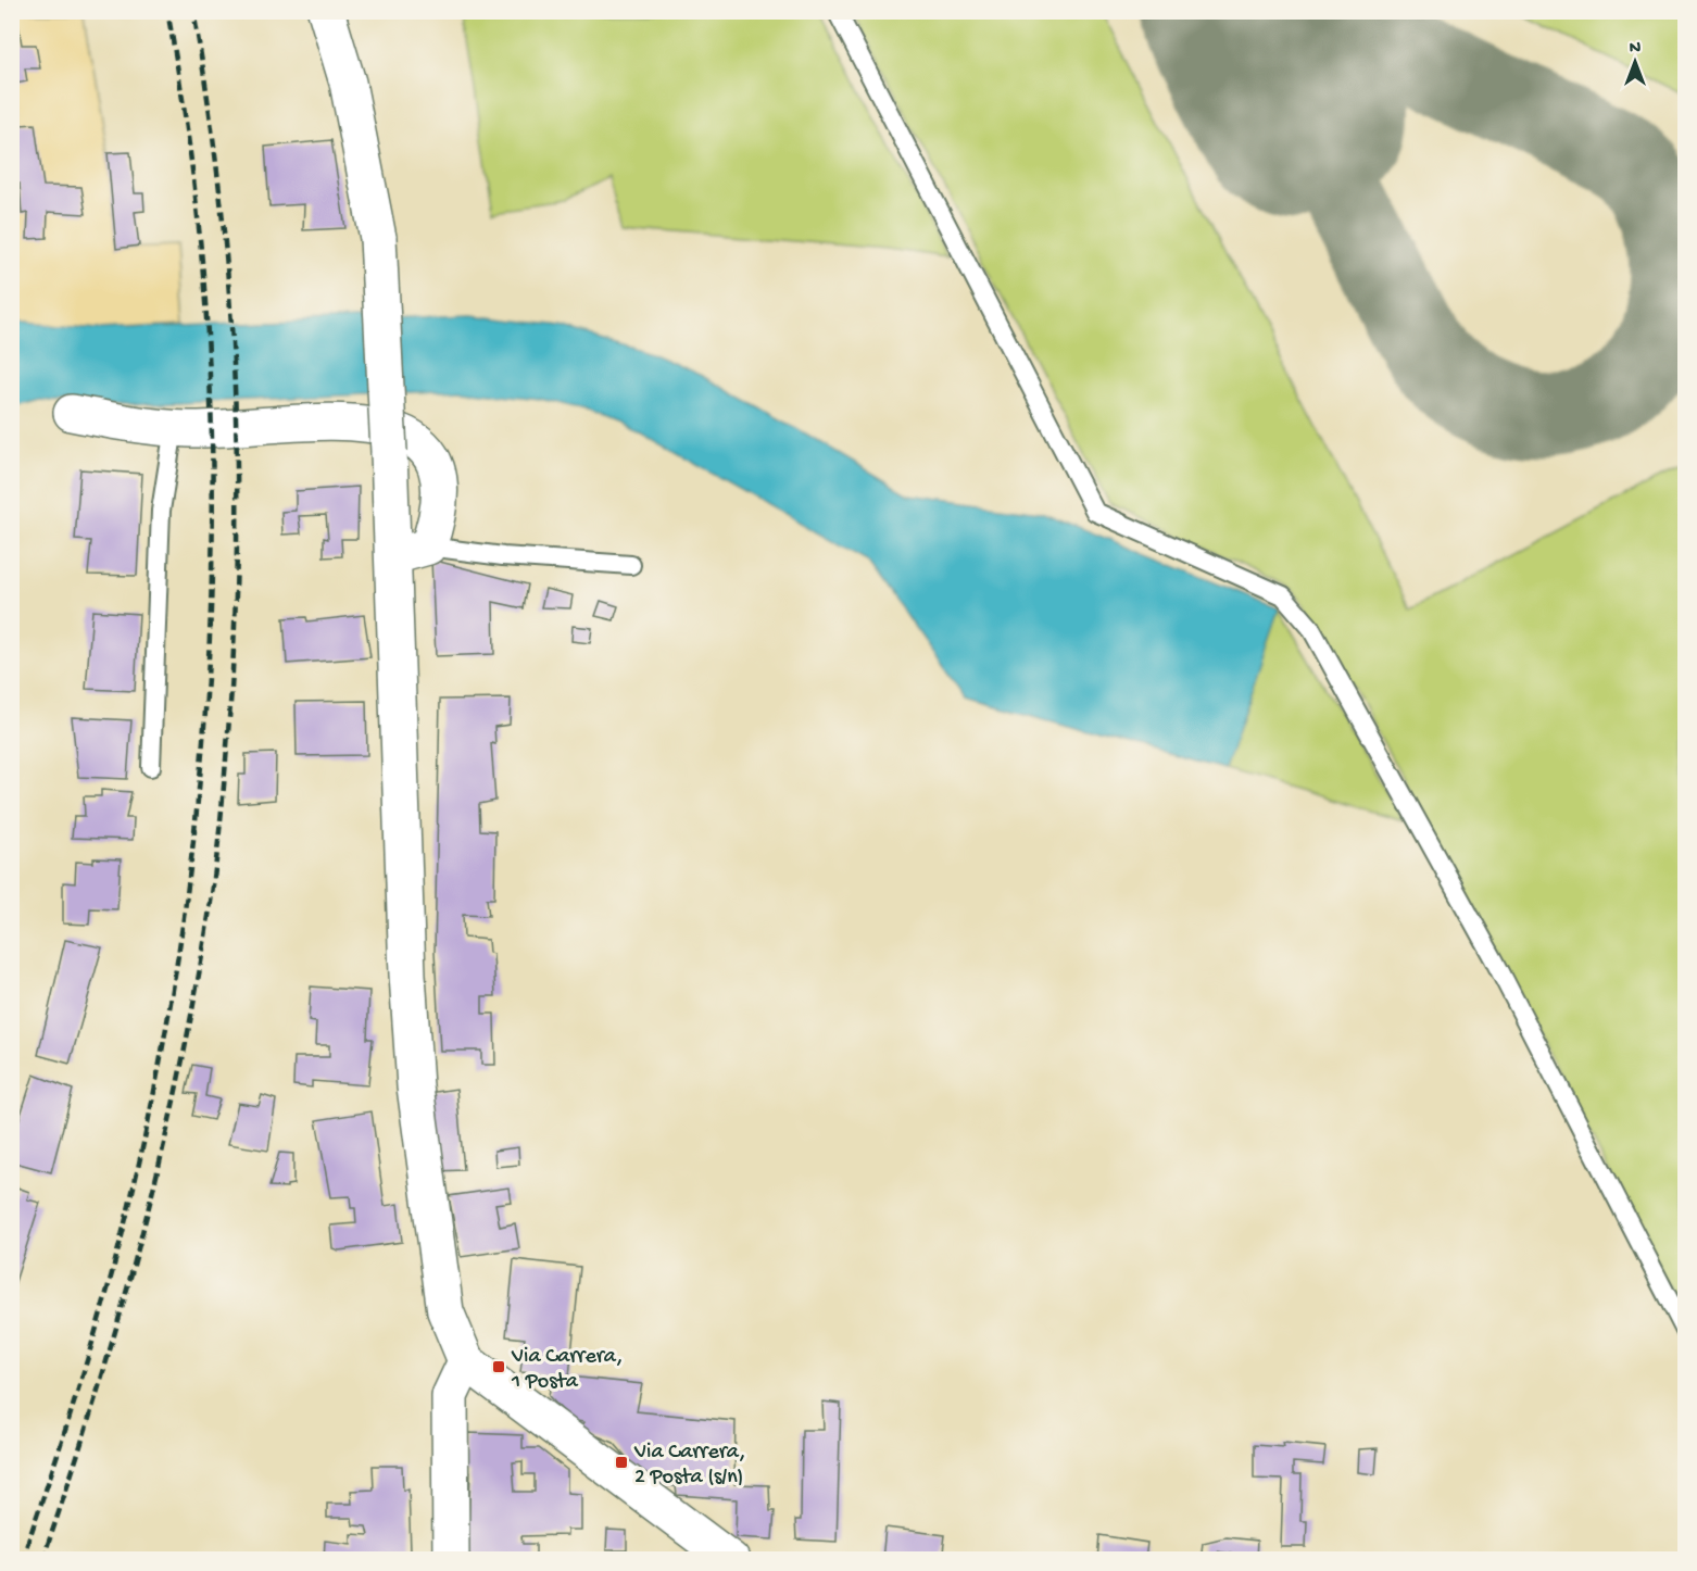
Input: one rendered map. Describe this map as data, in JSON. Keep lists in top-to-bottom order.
{
  "places": {
    "transit": ["Via Carrera, 1 Posta", "Via Carrera, 2 Posta (s/n)"]
  },
  "north": "top"
}
